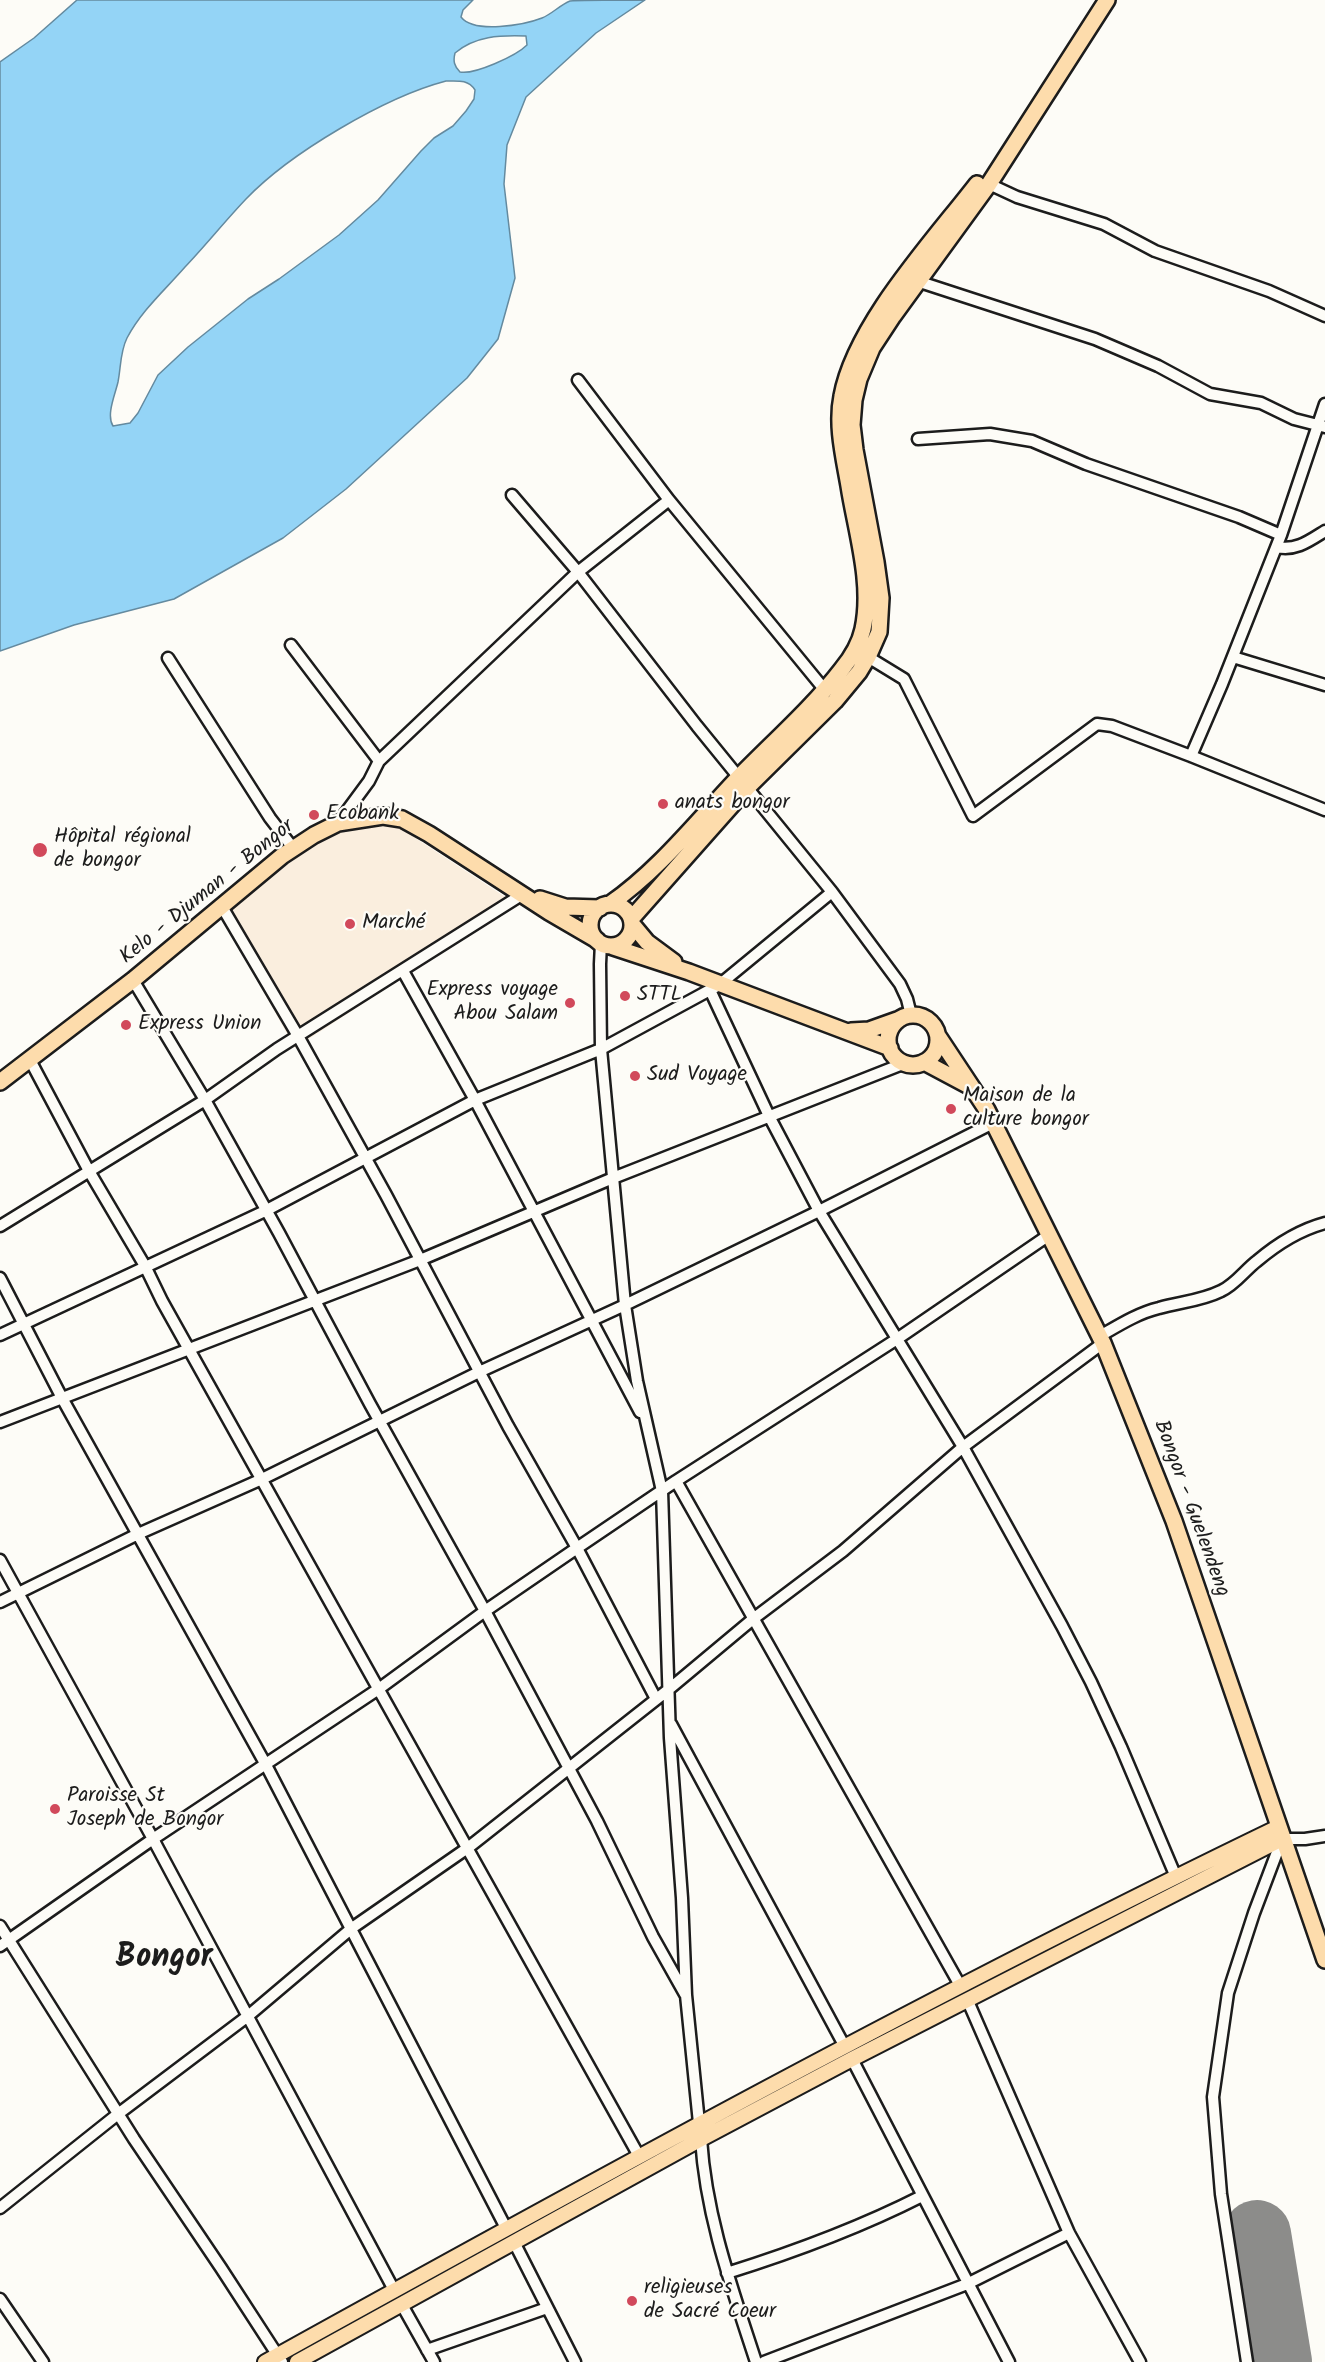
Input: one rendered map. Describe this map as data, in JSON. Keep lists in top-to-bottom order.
{
  "streets": {
    "highway": ["Kelo - Djuman - Bongor", "Bongor - Guelendeng"]
  },
  "crossings": [
    ["Kelo - Djuman - Bongor", "Bongor - Guelendeng"]
  ],
  "districts": ["Bongor"],
  "places": [
    "anats bongor",
    "Ecobank",
    "Hôpital régional de bongor",
    "Marché",
    "STTL",
    "Express voyage Abou Salam",
    "Express Union",
    "Sud Voyage",
    "Maison de la culture bongor",
    "Paroisse St Joseph de Bongor",
    "religieuses de Sacré Coeur"
  ]
}
